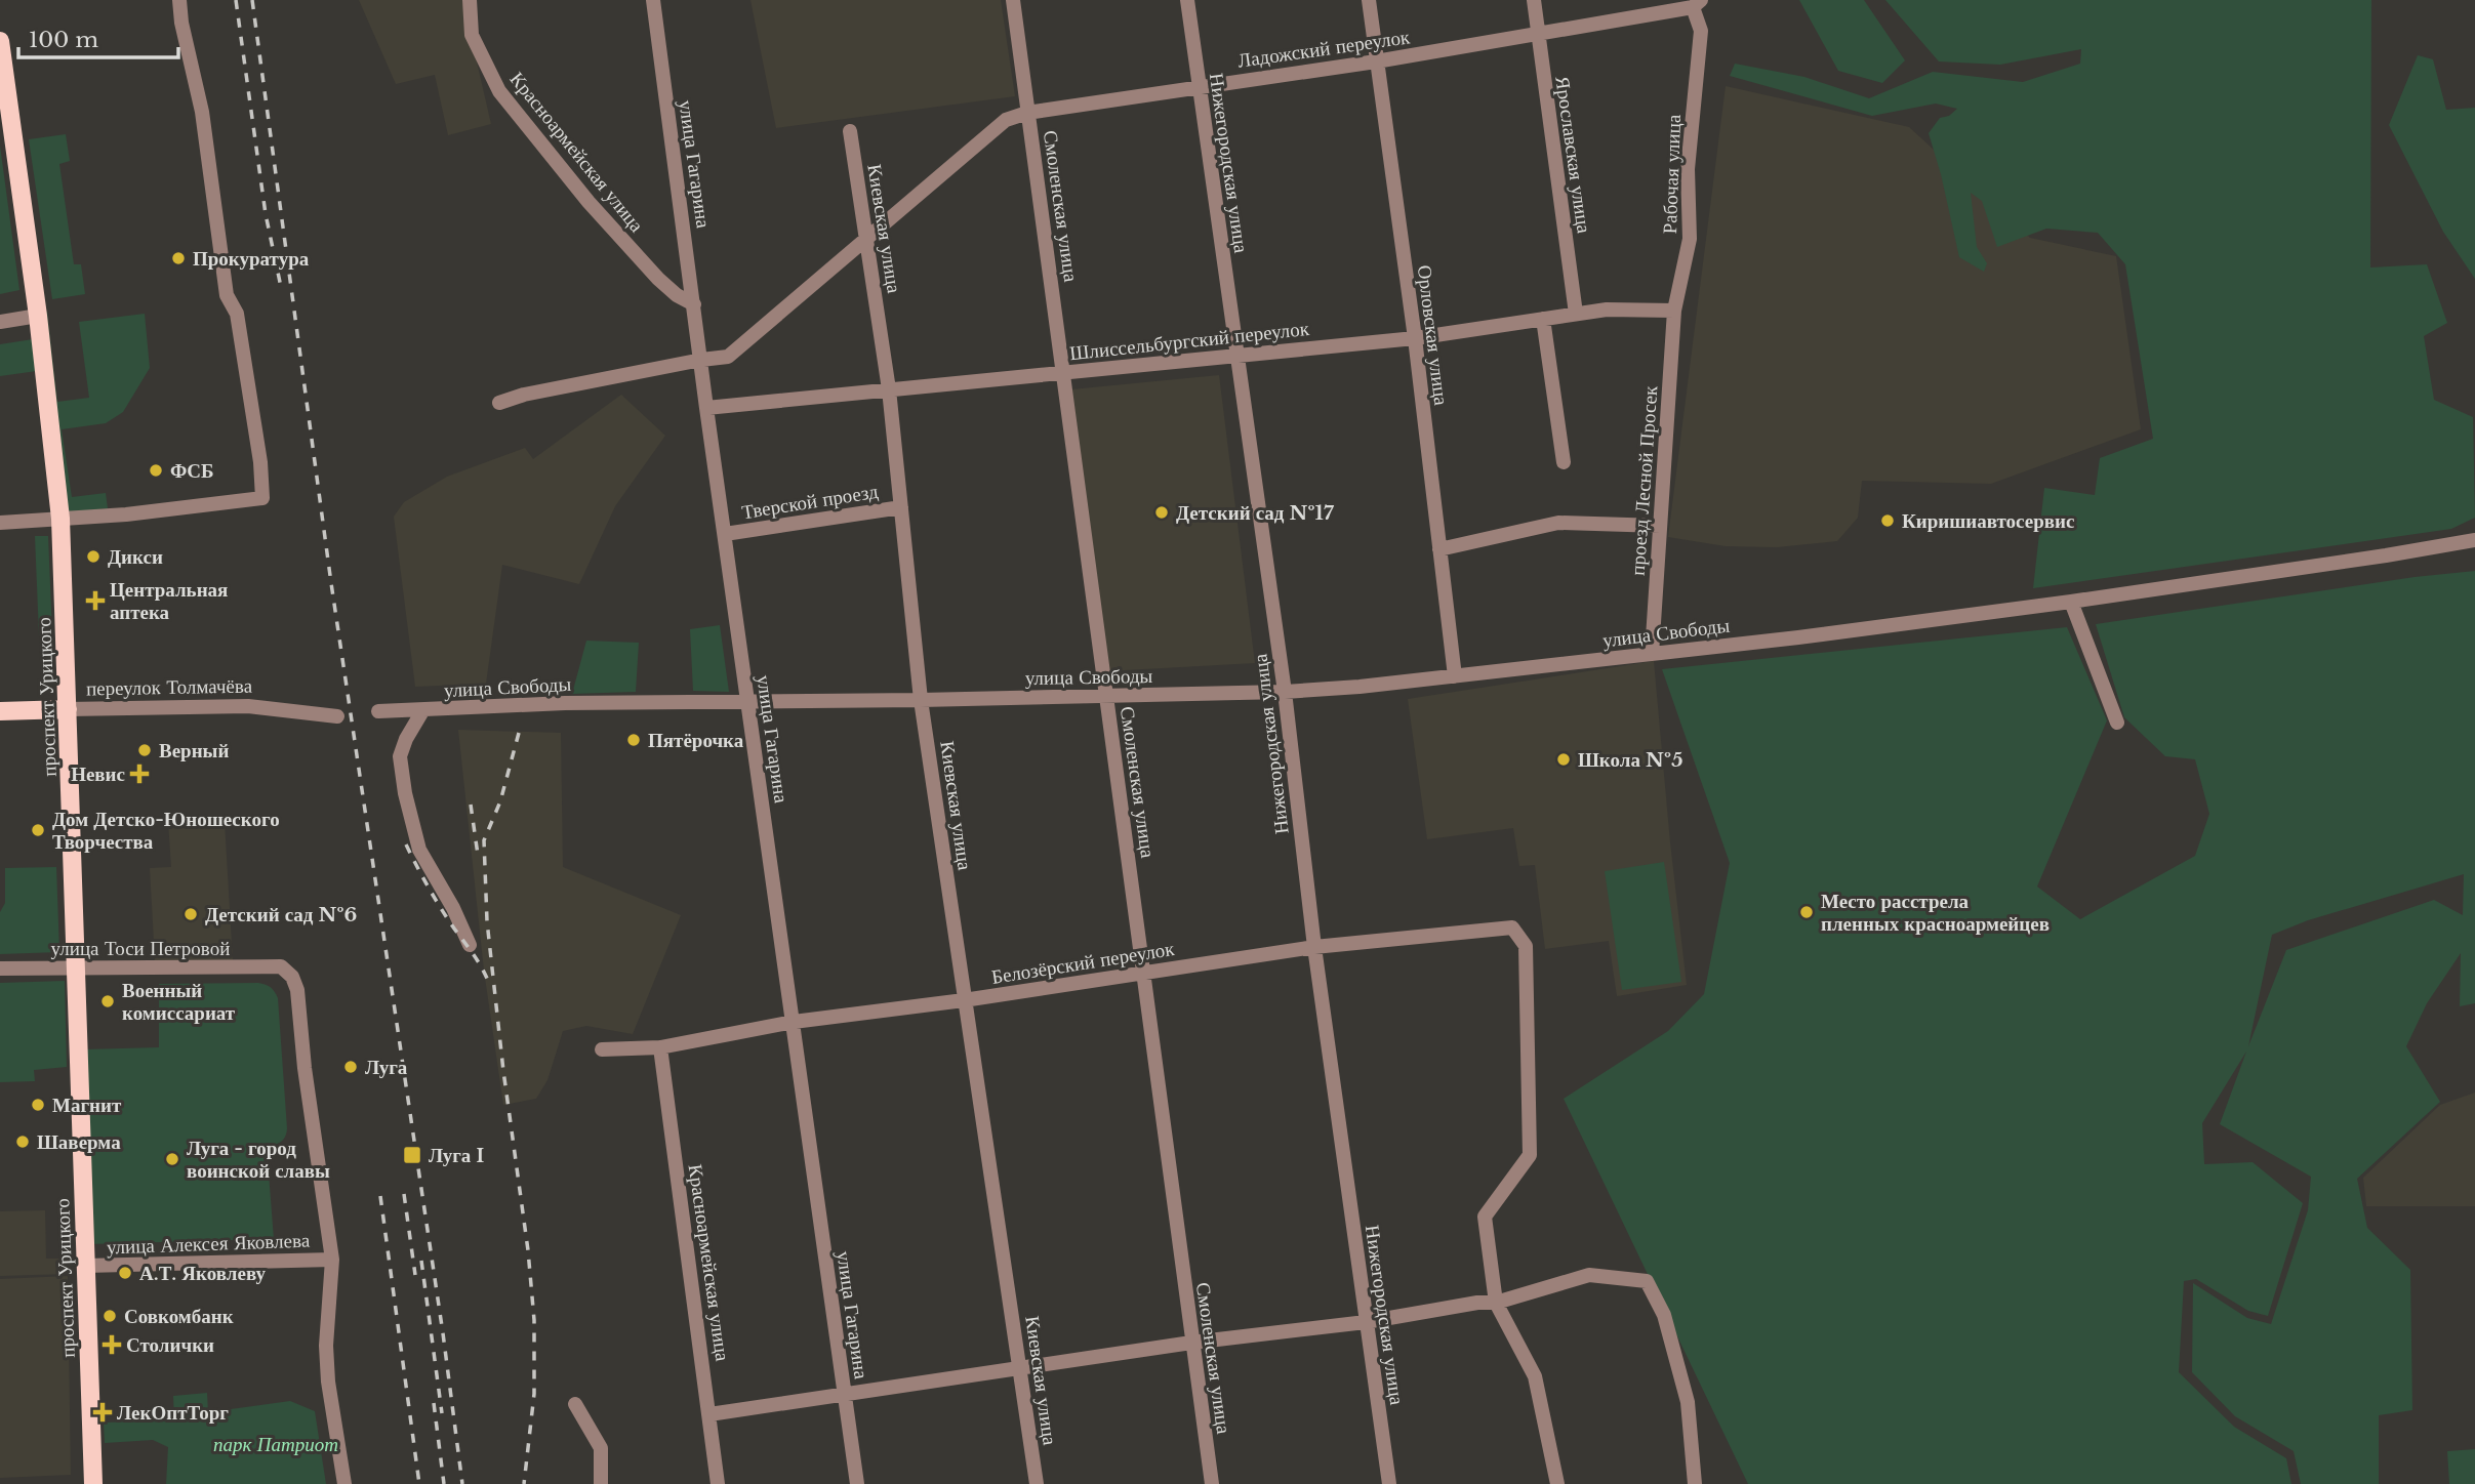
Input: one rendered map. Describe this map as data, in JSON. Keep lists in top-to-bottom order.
{
  "streets": {
    "main road": ["переулок Толмачёва", "проспект Урицкого"],
    "street": [
      "Ладожский переулок",
      "Красноармейская улица",
      "Ярославская улица",
      "Нижегородская улица",
      "улица Гагарина",
      "Рабочая улица",
      "Смоленская улица",
      "Киевская улица",
      "Орловская улица",
      "Шлиссельбургский переулок",
      "проезд Лесной Просек",
      "Тверской проезд",
      "улица Свободы",
      "улица Тоси Петровой",
      "Белозёрский переулок",
      "улица Алексея Яковлева"
    ]
  },
  "crossings": [
    ["Ладожский переулок", "Ярославская улица"],
    ["Ладожский переулок", "Нижегородская улица"],
    ["Ладожский переулок", "улица Гагарина"],
    ["Ладожский переулок", "Рабочая улица"],
    ["Ладожский переулок", "Смоленская улица"],
    ["Ладожский переулок", "Киевская улица"],
    ["Ладожский переулок", "Орловская улица"],
    ["Красноармейская улица", "улица Гагарина"],
    ["Красноармейская улица", "Белозёрский переулок"],
    ["Ярославская улица", "Шлиссельбургский переулок"],
    ["Нижегородская улица", "Шлиссельбургский переулок"],
    ["Нижегородская улица", "улица Свободы"],
    ["Нижегородская улица", "Белозёрский переулок"],
    ["улица Гагарина", "Шлиссельбургский переулок"],
    ["улица Гагарина", "Тверской проезд"],
    ["улица Гагарина", "улица Свободы"],
    ["улица Гагарина", "Белозёрский переулок"],
    ["Рабочая улица", "Шлиссельбургский переулок"],
    ["Рабочая улица", "проезд Лесной Просек"],
    ["Смоленская улица", "Шлиссельбургский переулок"],
    ["Смоленская улица", "улица Свободы"],
    ["Смоленская улица", "Белозёрский переулок"],
    ["Киевская улица", "Шлиссельбургский переулок"],
    ["Киевская улица", "Тверской проезд"],
    ["Киевская улица", "улица Свободы"],
    ["Киевская улица", "Белозёрский переулок"],
    ["Орловская улица", "Шлиссельбургский переулок"],
    ["Орловская улица", "улица Свободы"],
    ["Шлиссельбургский переулок", "проезд Лесной Просек"],
    ["проезд Лесной Просек", "улица Свободы"],
    ["переулок Толмачёва", "проспект Урицкого"],
    ["проспект Урицкого", "улица Тоси Петровой"],
    ["проспект Урицкого", "улица Алексея Яковлева"],
    ["улица Тоси Петровой", "улица Алексея Яковлева"]
  ],
  "parks": ["парк Патриот"],
  "places": {
    "other": [
      "Прокуратура",
      "ФСБ",
      "Детский сад №17",
      "Киришиавтосервис",
      "Дикси",
      "Пятёрочка",
      "Верный",
      "Школа №5",
      "Дом Детско-Юношеского Творчества",
      "Место расстрела пленных красноармейцев",
      "Детский сад №6",
      "Военный комиссариат",
      "Луга",
      "Магнит",
      "Шаверма",
      "Луга - город воинской славы",
      "А.Т. Яковлеву",
      "Совкомбанк"
    ],
    "health": [
      "Центральная аптека",
      "Невис",
      "Столички",
      "ЛекОптТорг"
    ],
    "transit": ["Луга I"]
  },
  "scale_bar": "100 m"
}
